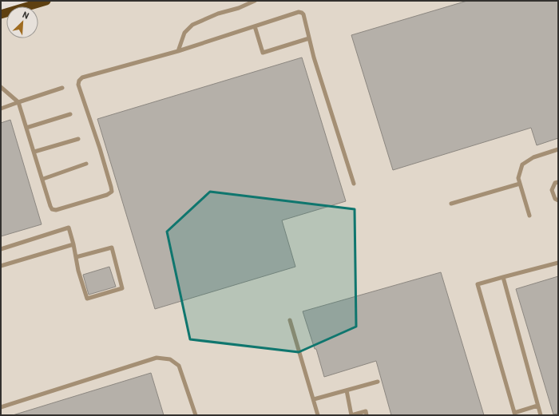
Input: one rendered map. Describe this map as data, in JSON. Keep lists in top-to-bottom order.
{
  "north": "top right"
}
